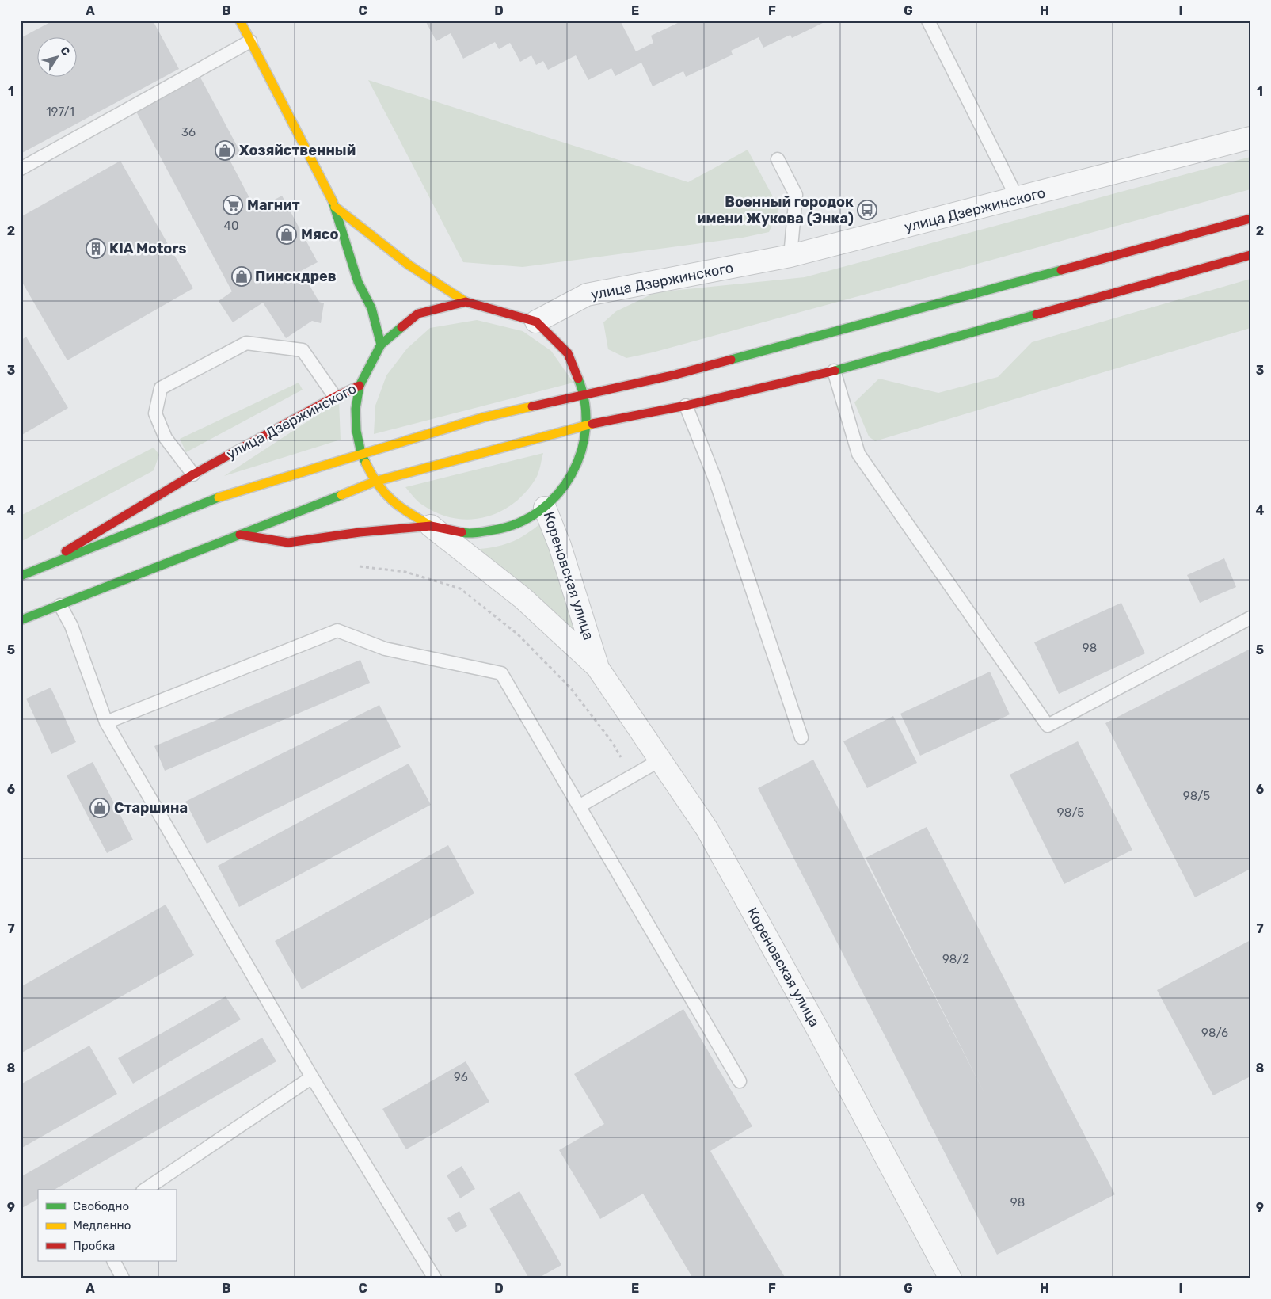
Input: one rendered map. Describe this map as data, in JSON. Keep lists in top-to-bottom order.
{
  "streets": {
    "main road": ["улица Дзержинского", "Кореновская улица"]
  },
  "crossings": [
    ["улица Дзержинского", "Кореновская улица"]
  ],
  "places": {
    "shop": [
      "Хозяйственный",
      "Мясо",
      "Пинскдрев",
      "Старшина"
    ],
    "supermarket": ["Магнит"],
    "bus stop": ["Военный городок имени Жукова (Энка)"],
    "building": ["KIA Motors"]
  },
  "house_numbers": [
    "197/1",
    "36",
    "40",
    "98",
    "98/5",
    "98/5",
    "98/2",
    "98/6",
    "96",
    "98"
  ],
  "legend": ["Свободно", "Медленно", "Пробка"],
  "north": "top right",
  "grid": {
    "columns": [
      "A",
      "B",
      "C",
      "D",
      "E",
      "F",
      "G",
      "H",
      "I"
    ],
    "rows": [
      "1",
      "2",
      "3",
      "4",
      "5",
      "6",
      "7",
      "8",
      "9"
    ]
  }
}
